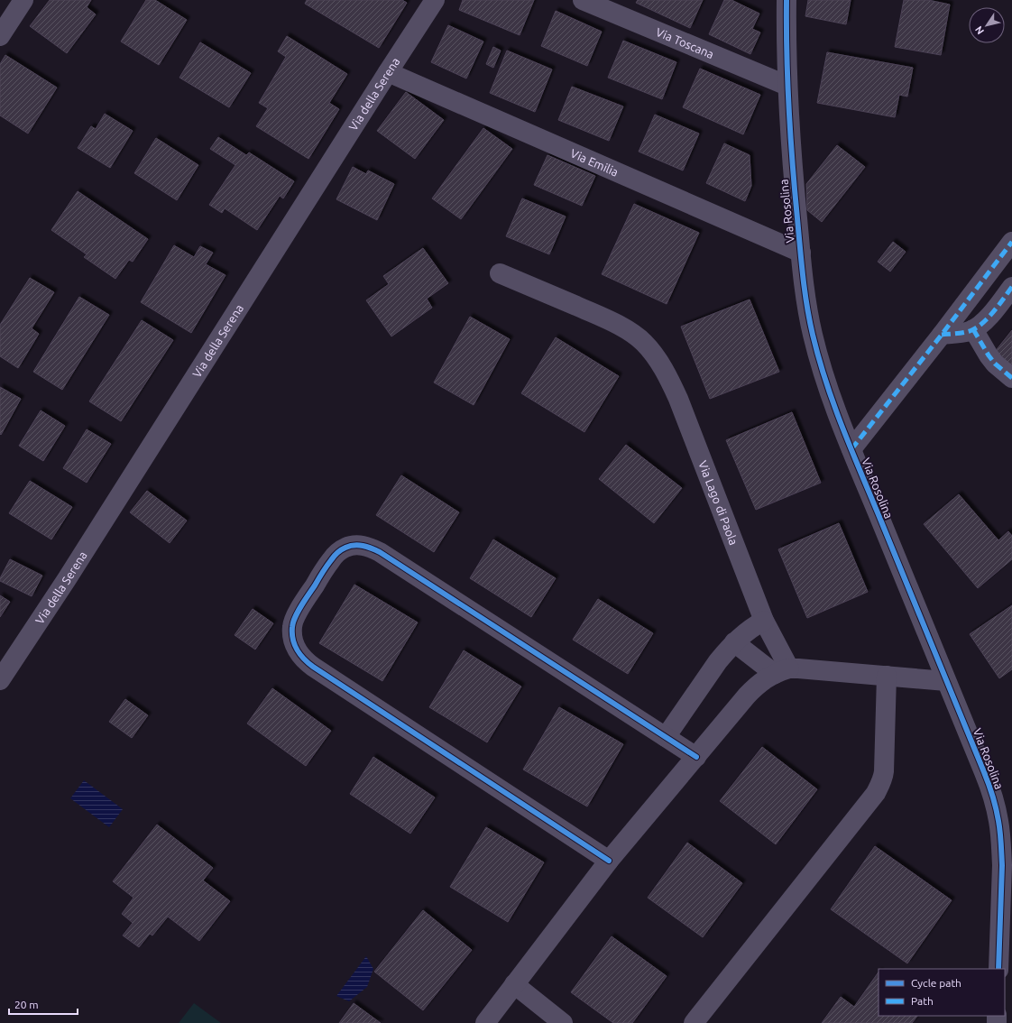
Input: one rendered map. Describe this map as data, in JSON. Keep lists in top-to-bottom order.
{
  "streets": {
    "street": [
      "Via Toscana",
      "Via della Serena",
      "Via Emilia",
      "Via Rosolina",
      "Via Lago di Paola"
    ]
  },
  "crossings": [
    ["Via Toscana", "Via Rosolina"],
    ["Via della Serena", "Via Emilia"],
    ["Via Emilia", "Via Rosolina"]
  ],
  "legend": ["Cycle path", "Path"],
  "scale_bar": "20 m",
  "north": "bottom left"
}
